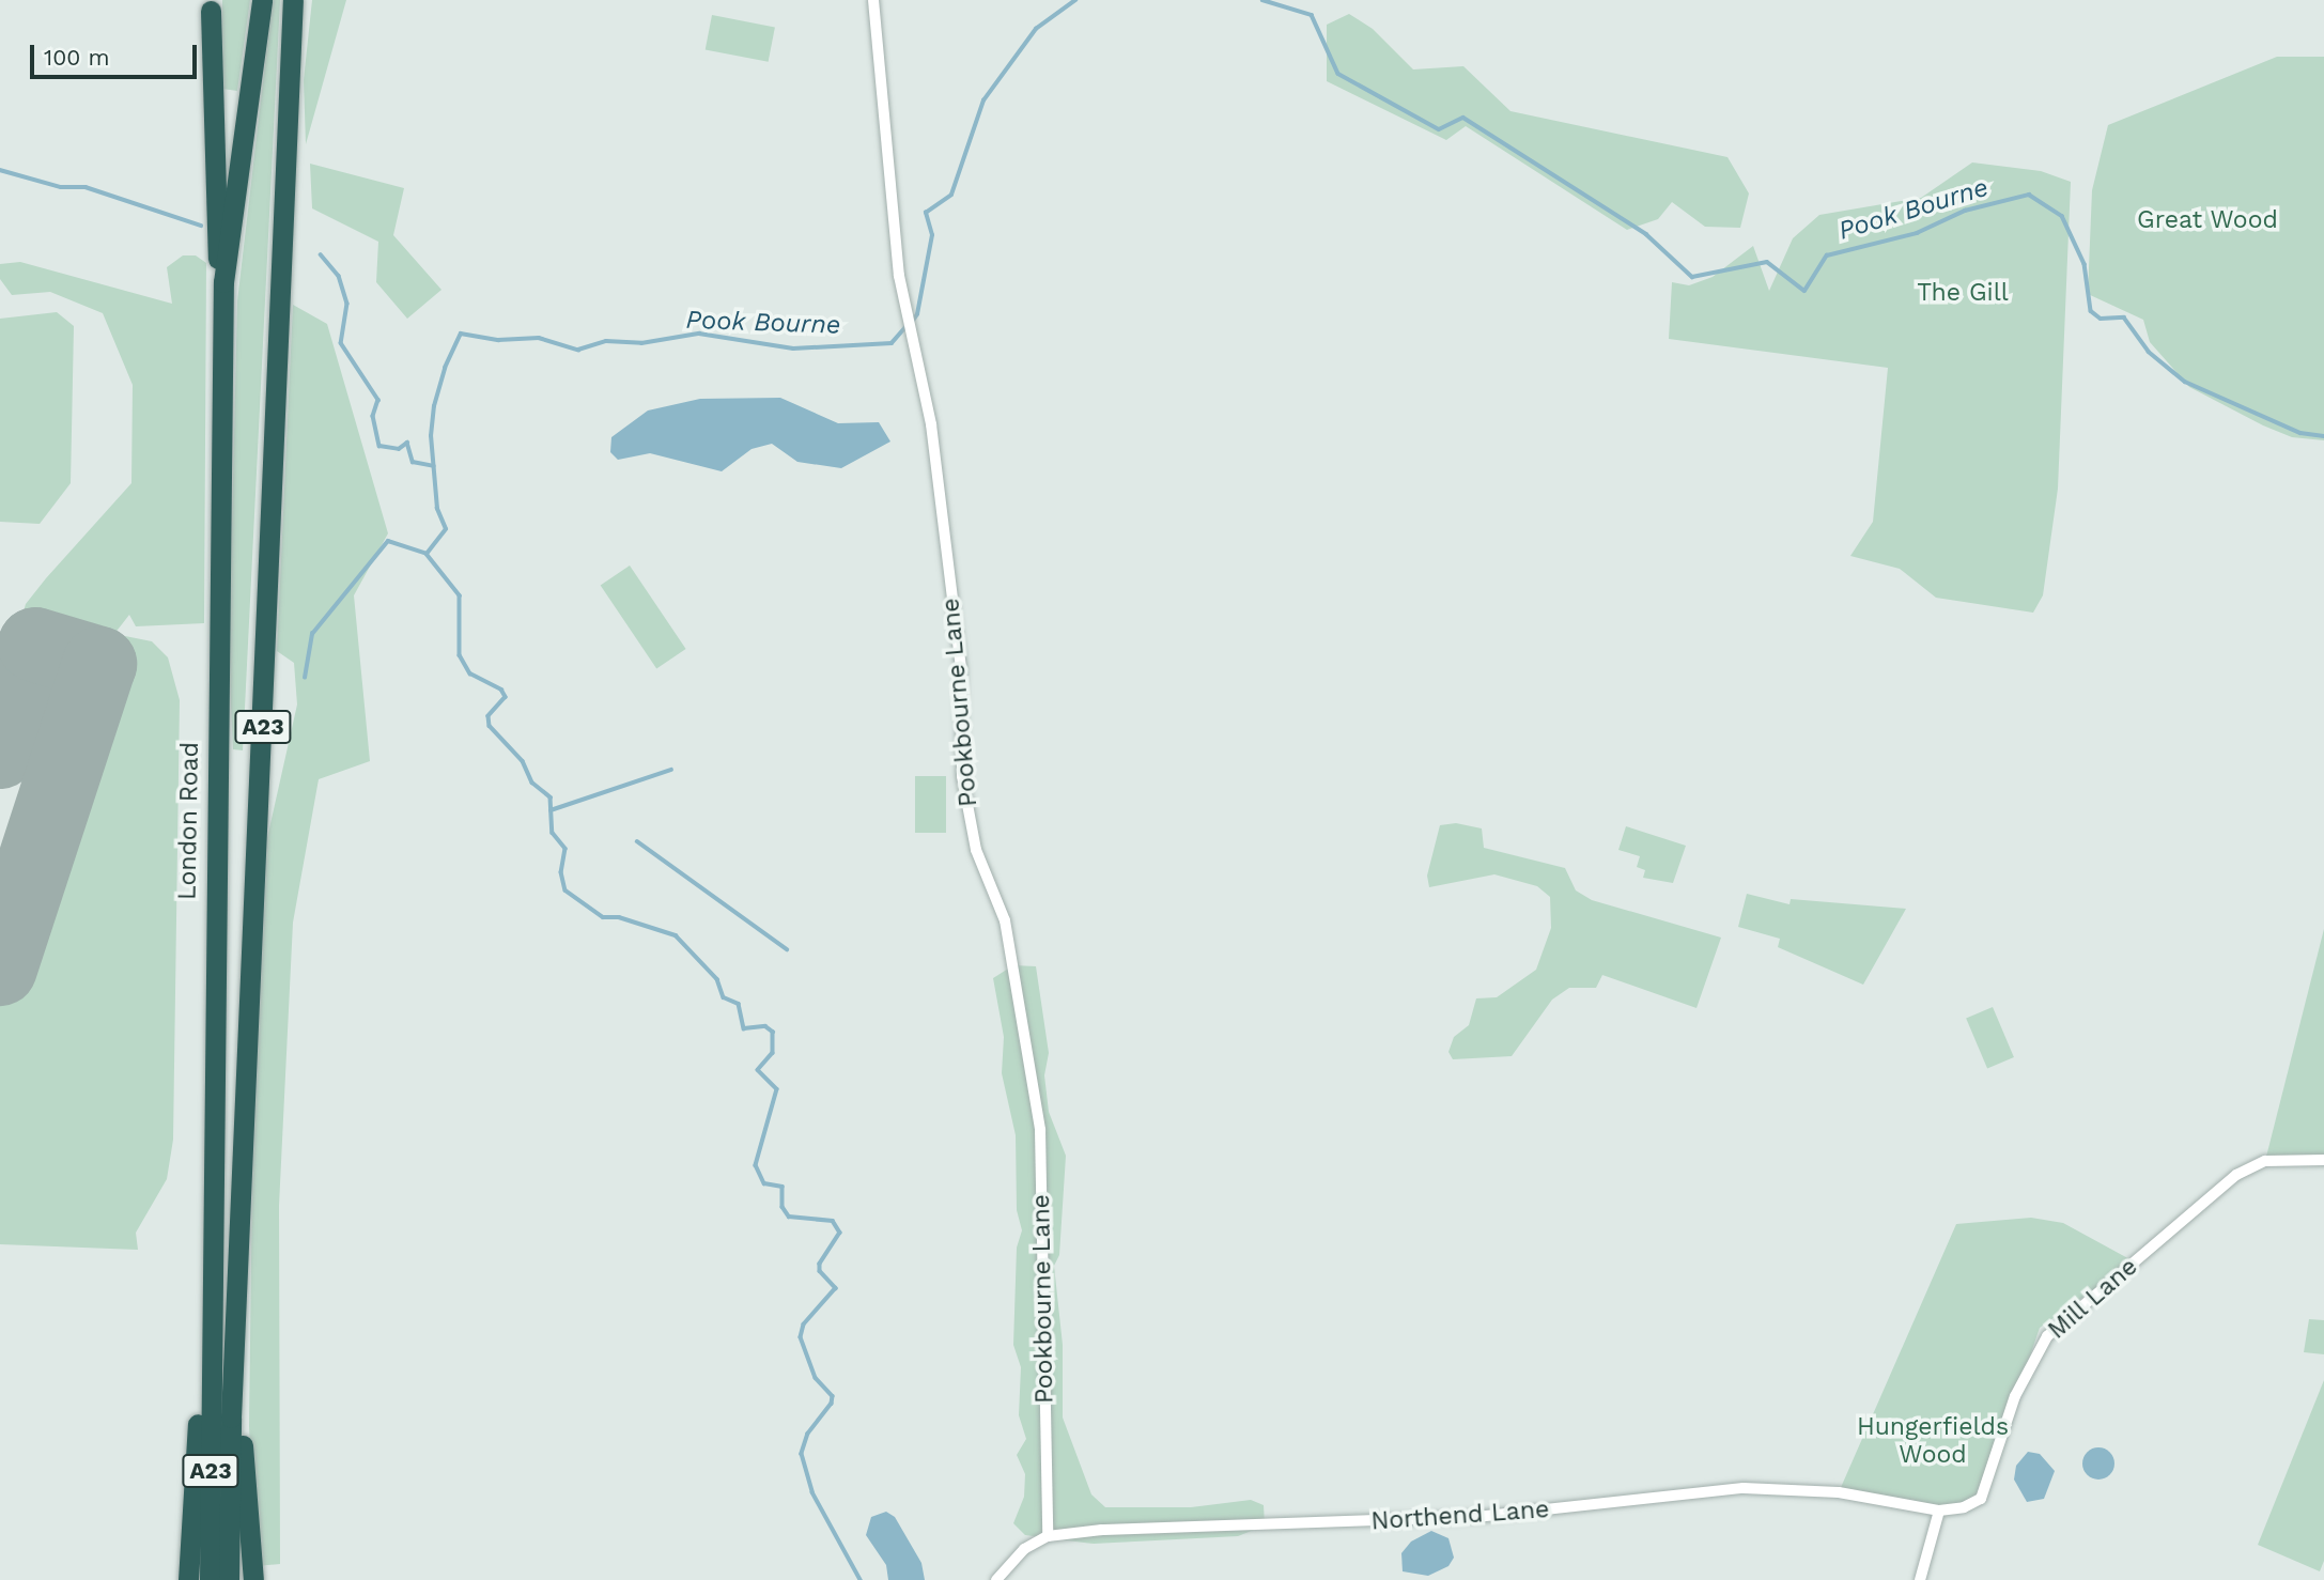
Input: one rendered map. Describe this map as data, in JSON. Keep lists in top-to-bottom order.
{
  "streets": {
    "highway": ["A23", "London Road"],
    "street": ["Pookbourne Lane", "Mill Lane", "Northend Lane"]
  },
  "crossings": [
    ["Pookbourne Lane", "Northend Lane"],
    ["A23", "London Road"],
    ["Mill Lane", "Northend Lane"]
  ],
  "water": ["Pook Bourne"],
  "parks": ["Great Wood", "The Gill", "Hungerfields Wood"],
  "scale_bar": "100 m"
}
